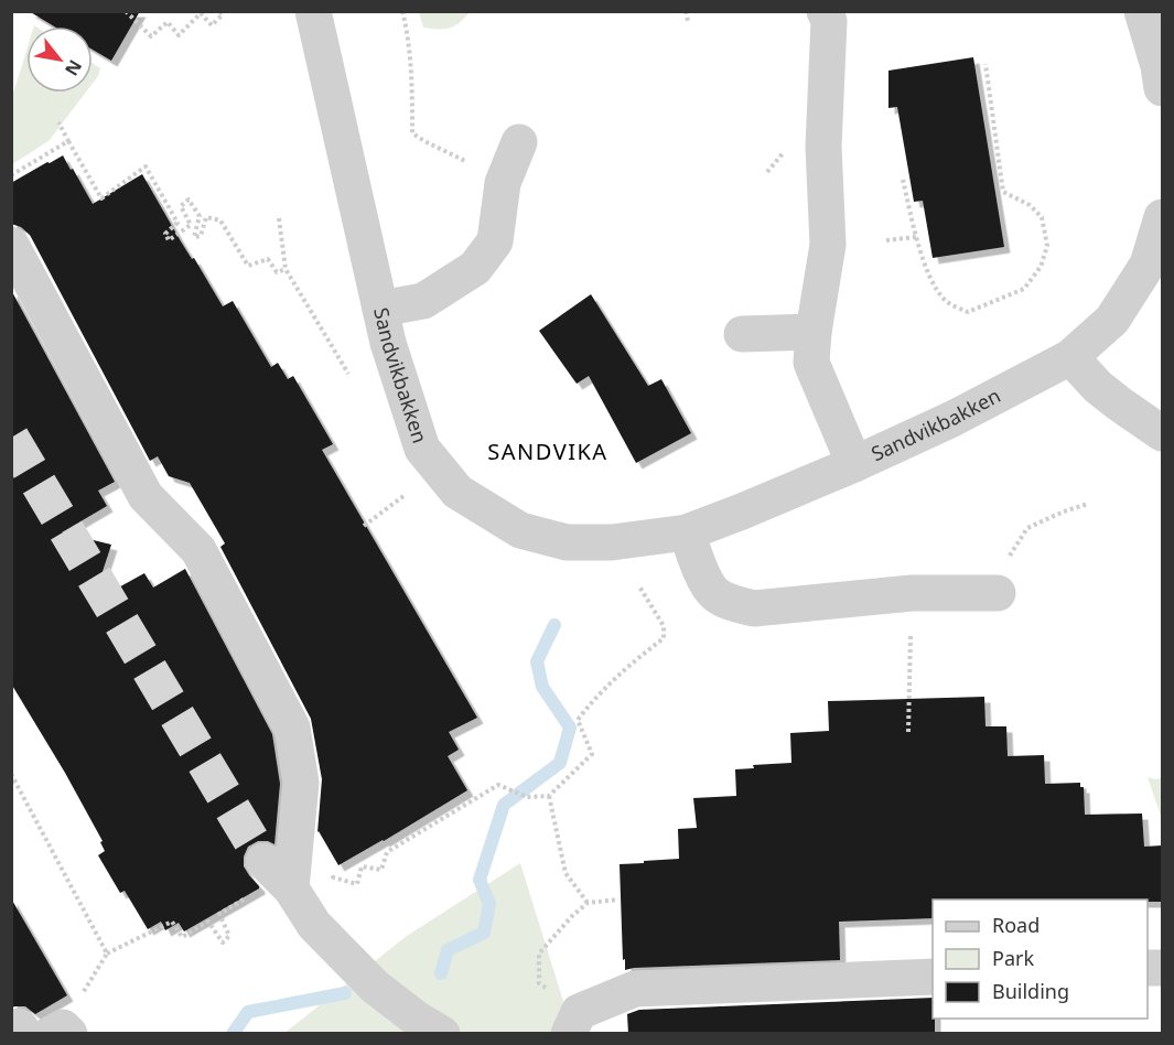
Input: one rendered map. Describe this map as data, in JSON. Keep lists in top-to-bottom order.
{
  "streets": {
    "street": ["Sandvikbakken"]
  },
  "districts": ["SANDVIKA"],
  "legend": ["Road", "Park", "Building"],
  "north": "bottom right"
}
